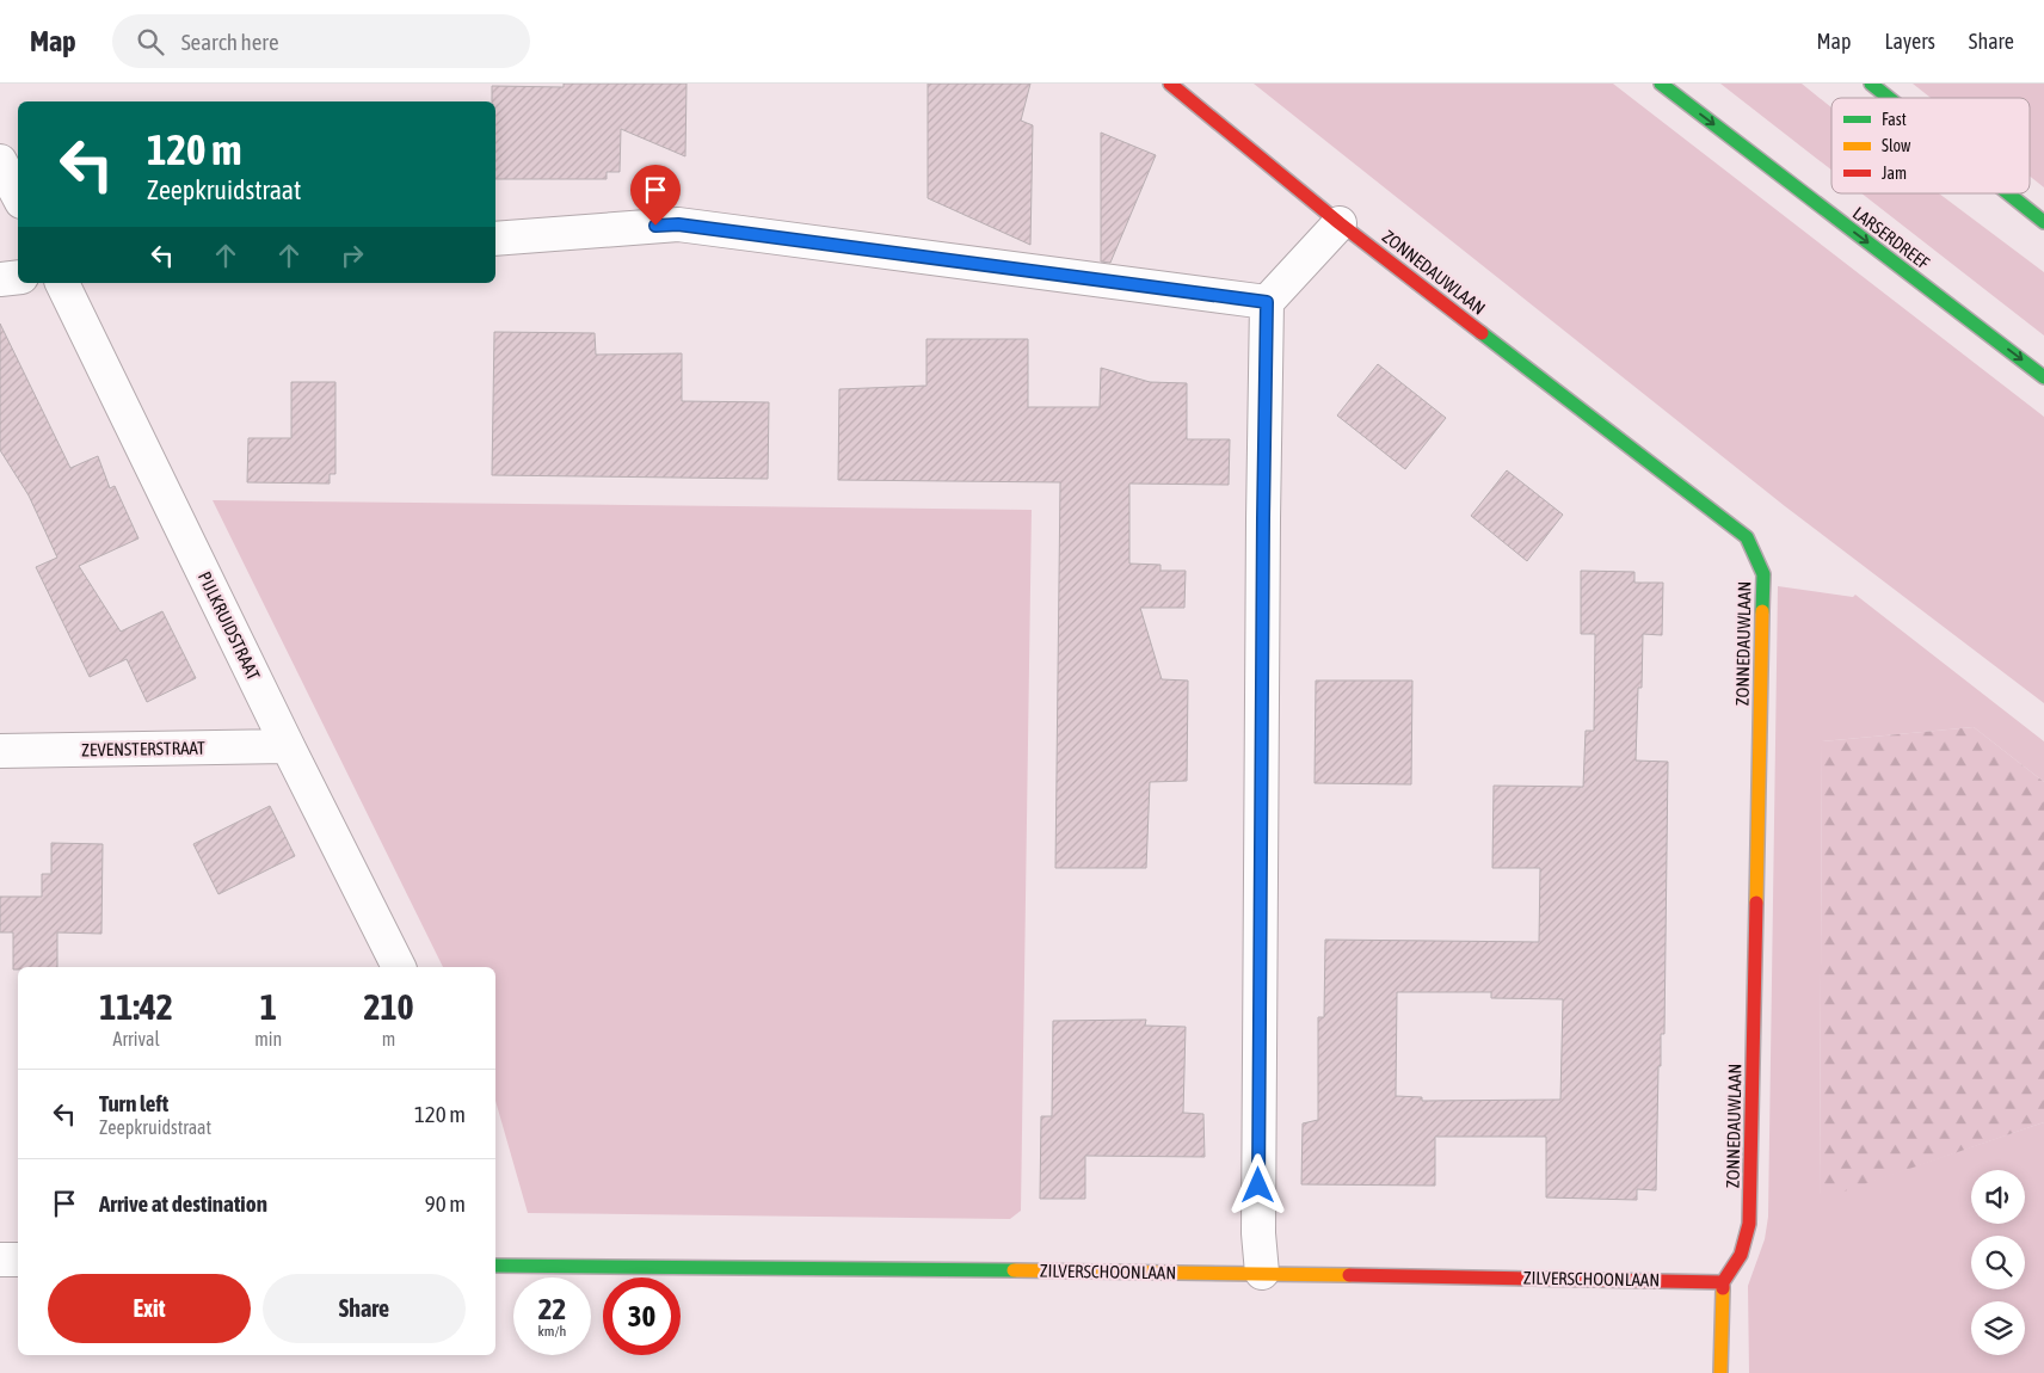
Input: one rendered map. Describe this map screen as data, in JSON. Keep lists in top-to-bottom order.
{
  "streets": {
    "street": [
      "LARSERDREEF",
      "ZONNEDAUWLAAN",
      "PIJLKRUIDSTRAAT",
      "ZEVENSTERSTRAAT",
      "ZILVERSCHOONLAAN"
    ]
  },
  "crossings": [
    ["ZONNEDAUWLAAN", "ZILVERSCHOONLAAN"],
    ["PIJLKRUIDSTRAAT", "ZEVENSTERSTRAAT"]
  ],
  "one_way": ["LARSERDREEF"],
  "legend": ["Fast", "Slow", "Jam"],
  "page": {
    "header": "Map",
    "search": "Search here",
    "nav": ["Map", "Layers", "Share"],
    "turn": ["120 m", "Zeepkruidstraat"],
    "eta": [
      "11:42",
      "Arrival",
      "1",
      "min",
      "210",
      "m"
    ],
    "list": [
      {
        "name": "Turn left",
        "note": "Zeepkruidstraat",
        "value": "120 m"
      },
      {
        "name": "Arrive at destination",
        "value": "90 m"
      }
    ],
    "buttons": ["Exit", "Share"],
    "speed": "22 km/h",
    "limit": "30"
  }
}
